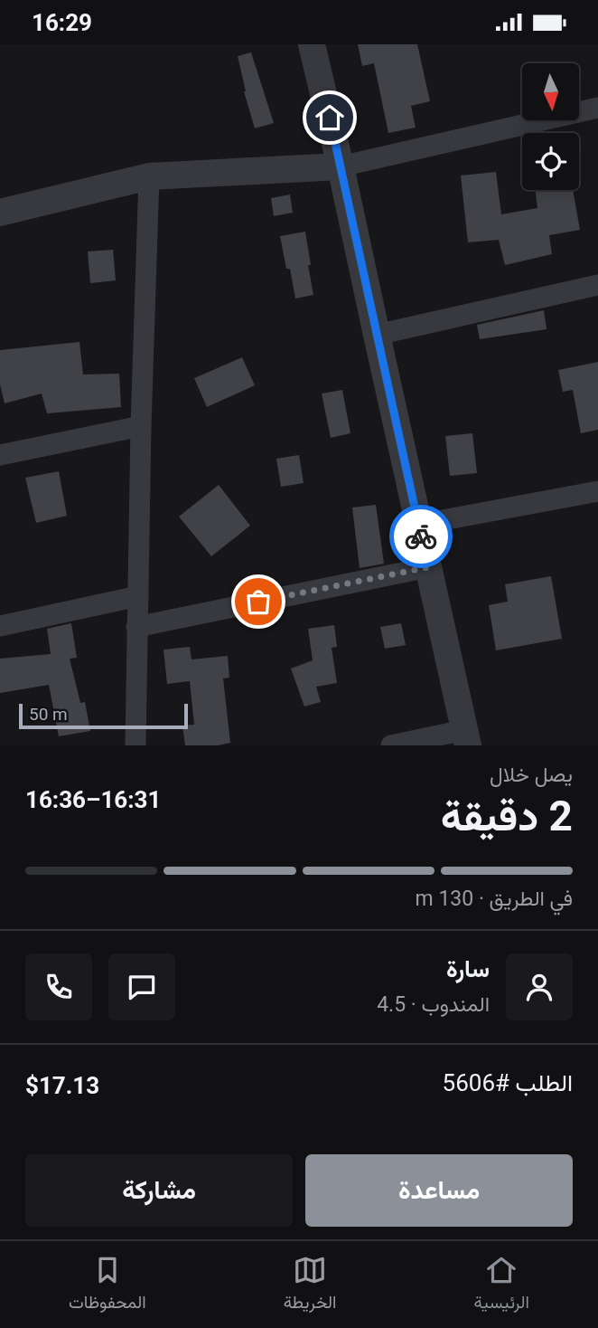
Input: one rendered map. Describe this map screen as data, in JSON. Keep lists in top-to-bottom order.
{
  "scale_bar": "50 m",
  "north": "bottom",
  "page": {
    "status": "16:29",
    "scale": "50 m",
    "heading": ["2 دقيقة", "يصل خلال", "16:31–16:36"],
    "panel": [
      "سارة",
      "المندوب · 4.5",
      "الطلب #5606",
      "$17.13"
    ],
    "bar": "في الطريق · 130 m",
    "buttons": ["مساعدة", "مشاركة"],
    "tabs": ["الرئيسية", "الخريطة", "المحفوظات"]
  }
}
